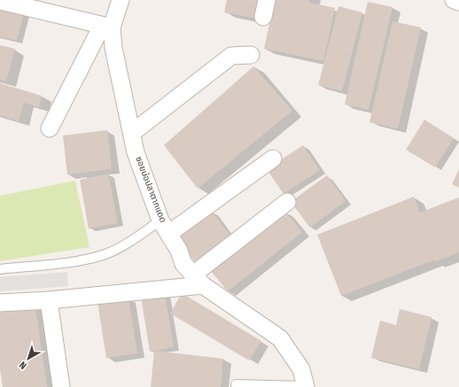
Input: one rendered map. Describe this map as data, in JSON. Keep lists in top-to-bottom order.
{
  "streets": {
    "street": ["ซอยบ่อปลาตากแดด"]
  },
  "north": "bottom left"
}
